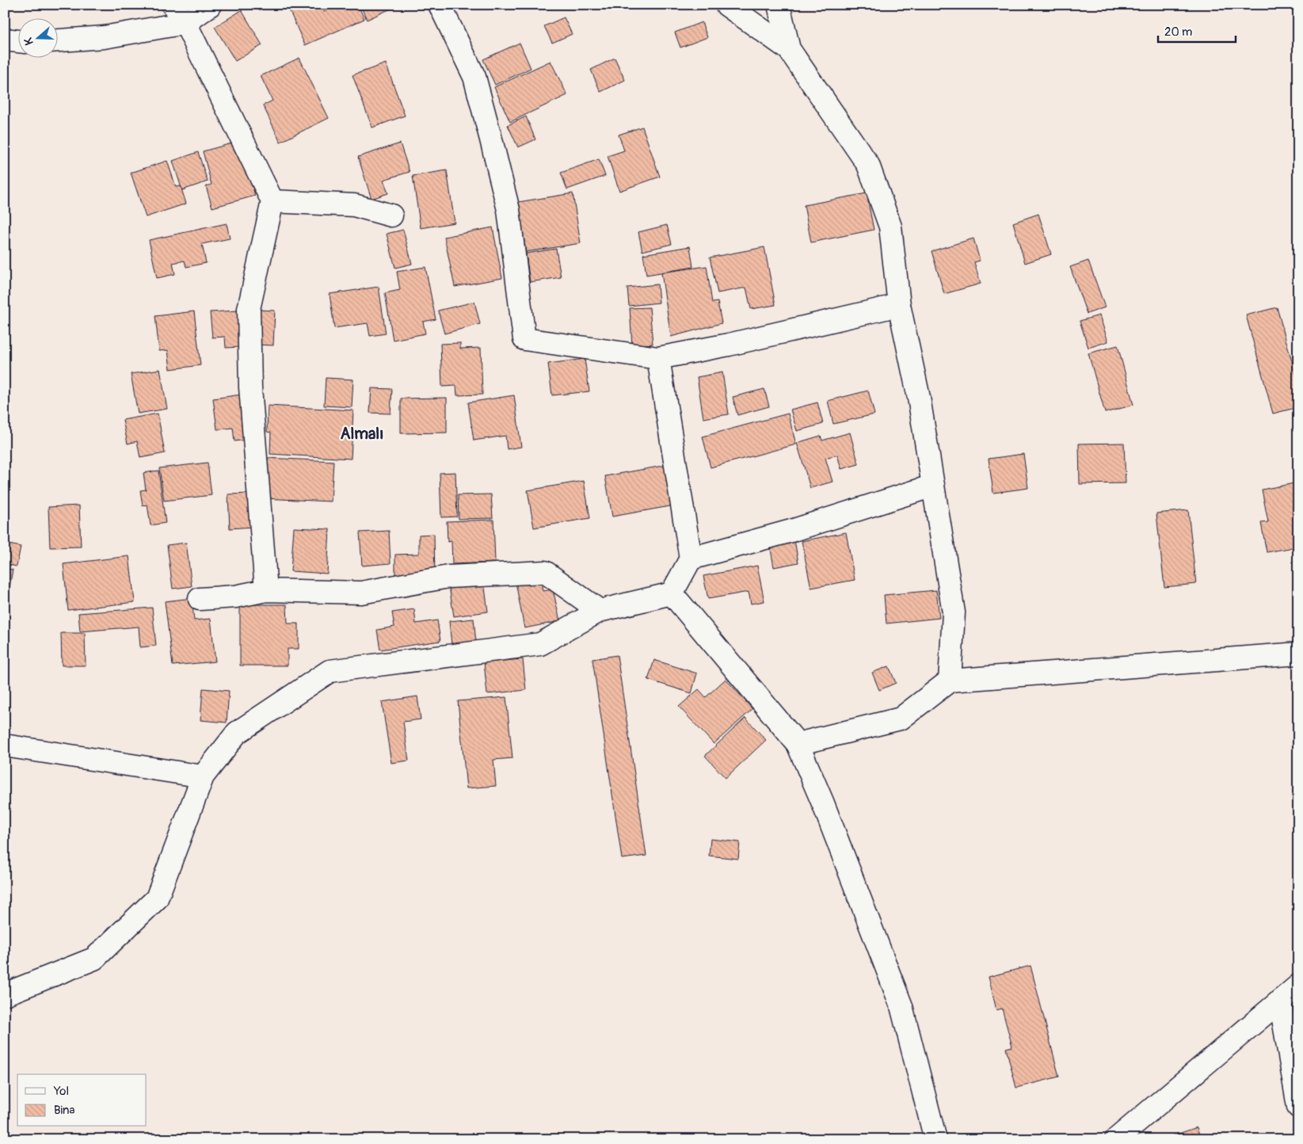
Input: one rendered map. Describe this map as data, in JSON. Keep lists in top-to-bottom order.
{
  "districts": ["Almalı"],
  "legend": ["Yol", "Bina"],
  "scale_bar": "20 m",
  "north": "left"
}
